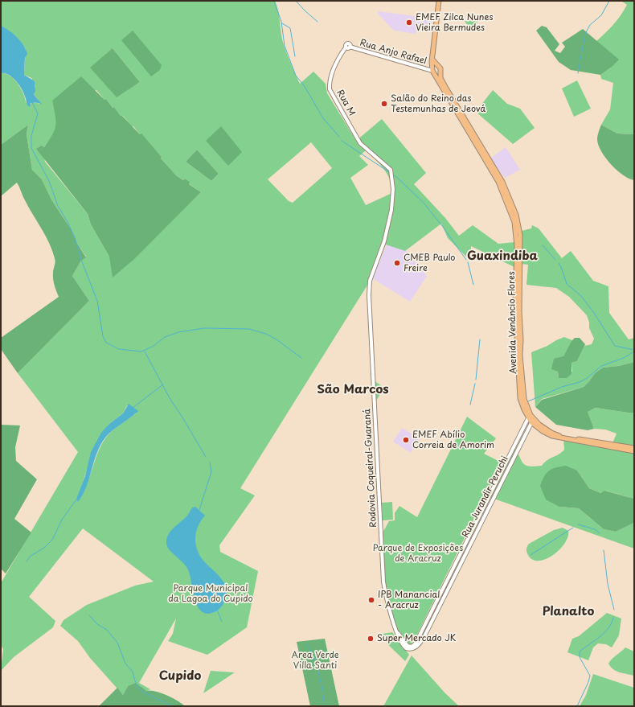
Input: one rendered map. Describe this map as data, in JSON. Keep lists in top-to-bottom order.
{
  "streets": {
    "main road": ["Avenida Venâncio Flores"],
    "street": [
      "Rua Anjo Rafael",
      "Rua M",
      "Rodovia Coqueiral-Guaraná",
      "Rua Jurandir Peruchi"
    ]
  },
  "crossings": [
    ["Rua Anjo Rafael", "Rua M"],
    ["Rua Anjo Rafael", "Avenida Venâncio Flores"],
    ["Rua M", "Rodovia Coqueiral-Guaraná"],
    ["Avenida Venâncio Flores", "Rua Jurandir Peruchi"],
    ["Rodovia Coqueiral-Guaraná", "Rua Jurandir Peruchi"]
  ],
  "districts": [
    "Guaxindiba",
    "São Marcos",
    "Planalto",
    "Cupido"
  ],
  "parks": ["Parque de Exposições de Aracruz", "Parque Municipal da Lagoa do Cupido", "Area Verde Villa Santi"],
  "places": [
    "EMEF Zilca Nunes Vieira Bermudes",
    "Salão do Reino das Testemunhas de Jeová",
    "CMEB Paulo Freire",
    "EMEF Abílio Correia de Amorim",
    "IPB Manancial - Aracruz",
    "Super Mercado JK"
  ]
}
